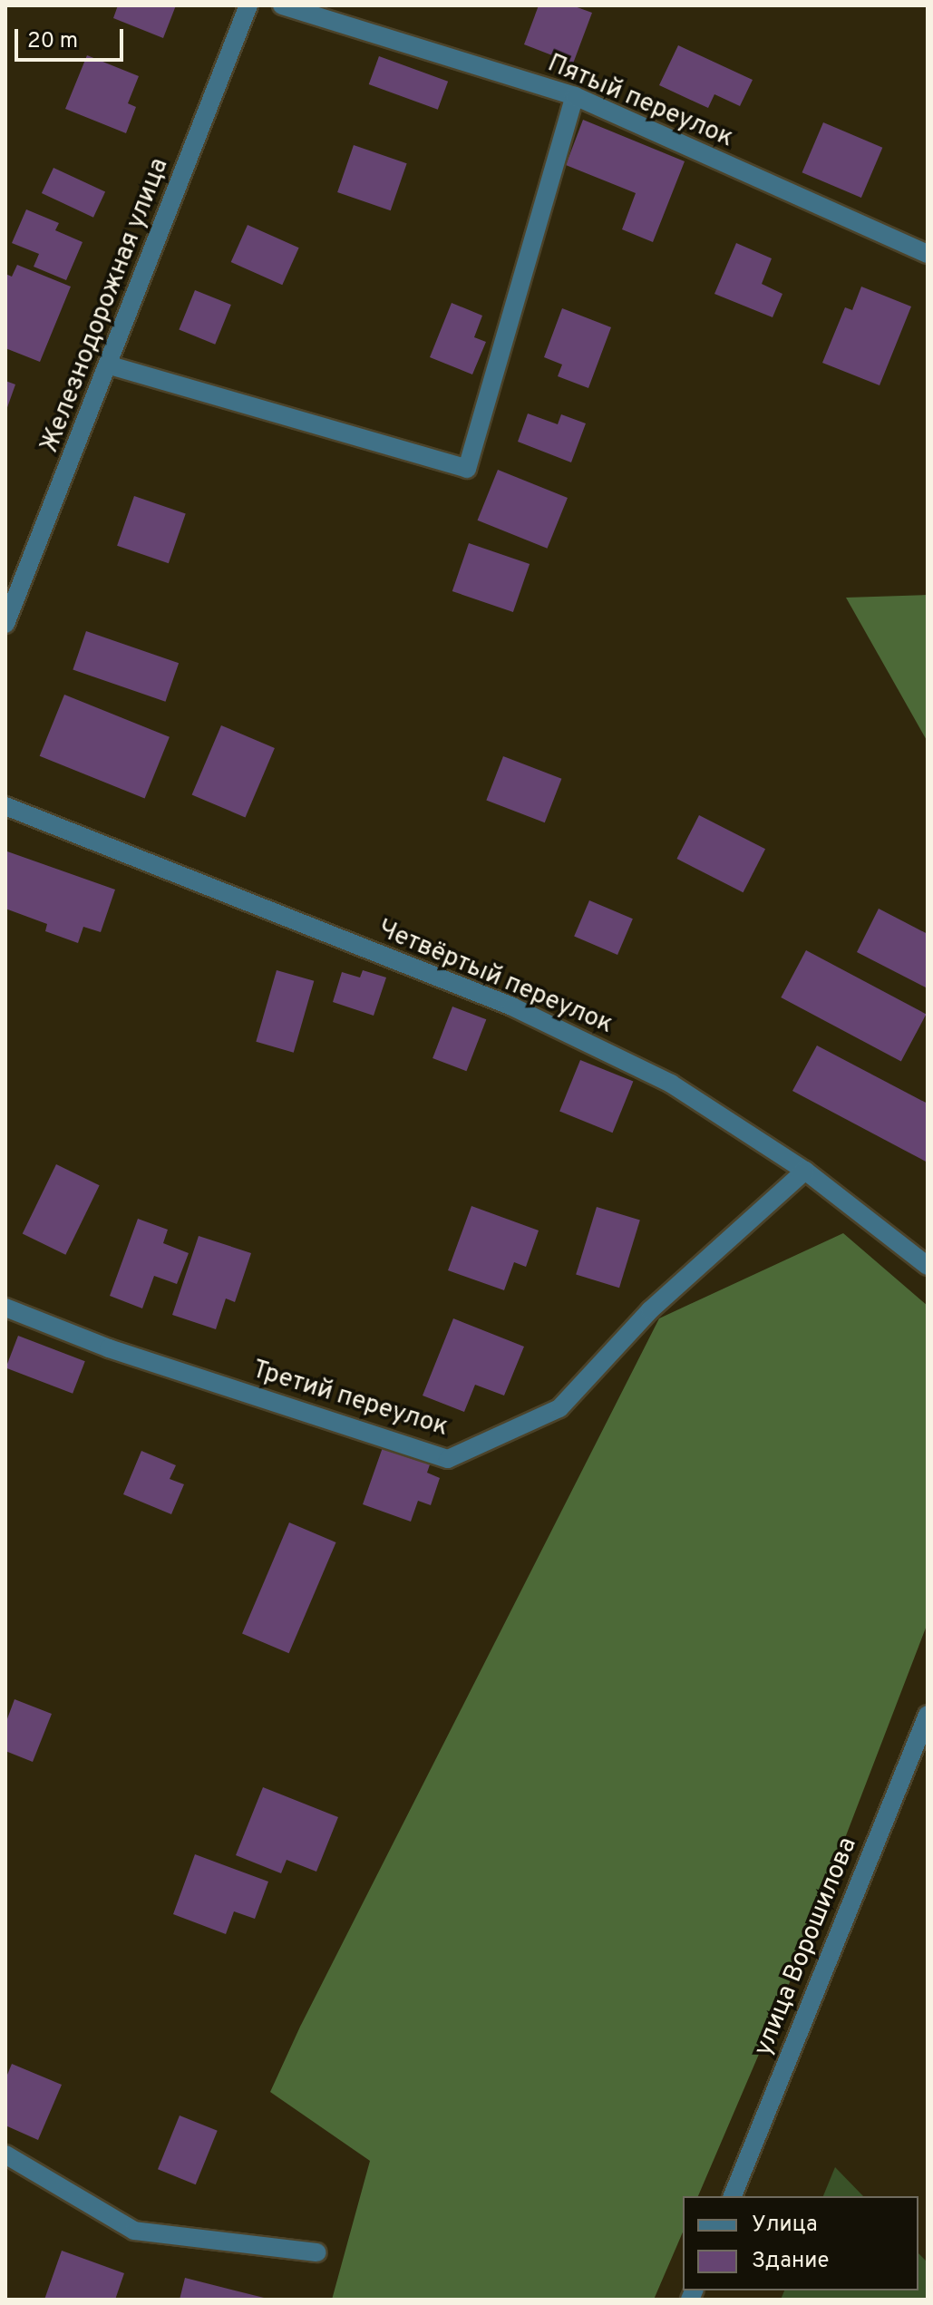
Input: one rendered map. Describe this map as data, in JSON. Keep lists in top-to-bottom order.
{
  "streets": {
    "street": [
      "Пятый переулок",
      "Железнодорожная улица",
      "Четвёртый переулок",
      "Третий переулок",
      "улица Ворошилова"
    ]
  },
  "crossings": [
    ["Четвёртый переулок", "Третий переулок"]
  ],
  "legend": ["Улица", "Здание"],
  "scale_bar": "20 m"
}
